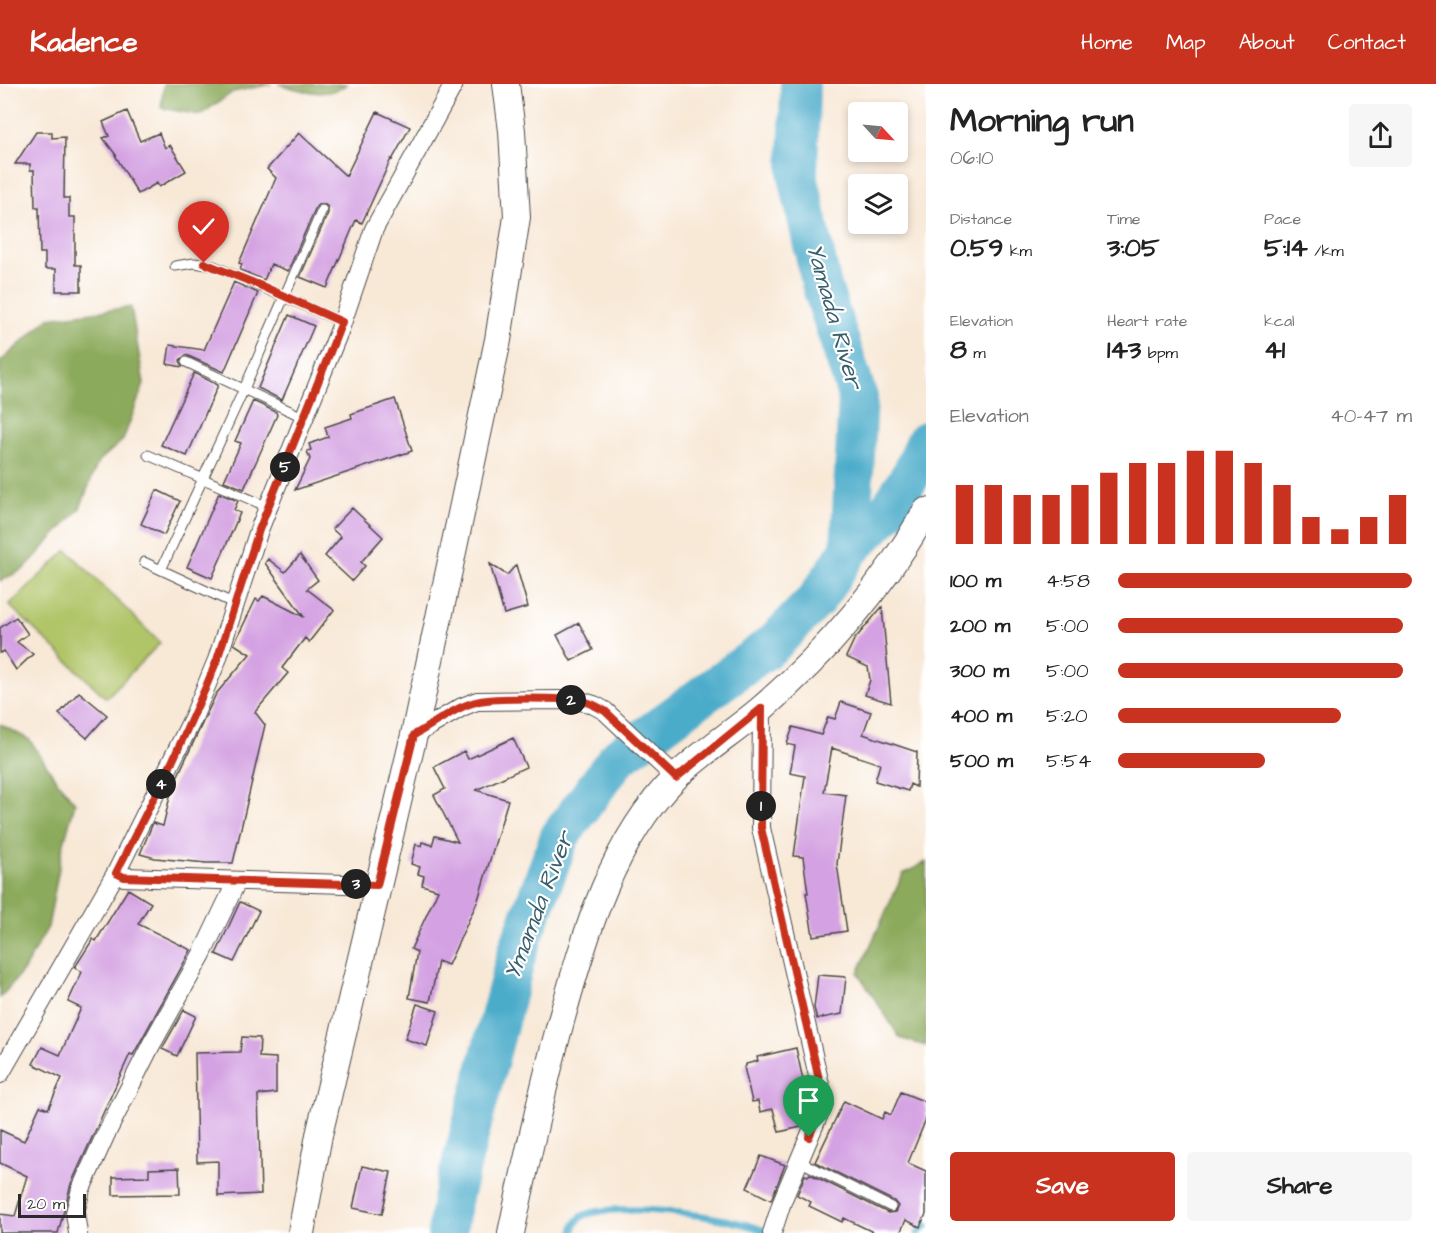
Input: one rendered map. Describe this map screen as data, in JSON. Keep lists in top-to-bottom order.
{
  "water": ["Yamada River", "Ymamda River"],
  "scale_bar": "20 m",
  "north": "bottom right",
  "page": {
    "header": "Kadence",
    "nav": [
      "Home",
      "Map",
      "About",
      "Contact"
    ],
    "heading": ["Morning run", "06:10"],
    "stats": [
      ["Distance", "0.59 km"],
      ["Time", "3:05"],
      ["Pace", "5:14 /km"],
      ["Elevation", "8 m"],
      ["Heart rate", "143 bpm"],
      ["kcal", "41"]
    ],
    "chart": ["Elevation", "40–47 m"],
    "pins": [
      "5",
      "2",
      "4",
      "1",
      "3"
    ],
    "list": [
      {
        "name": "100 m",
        "note": "4:58"
      },
      {
        "name": "200 m",
        "note": "5:00"
      },
      {
        "name": "300 m",
        "note": "5:00"
      },
      {
        "name": "400 m",
        "note": "5:20"
      },
      {
        "name": "500 m",
        "note": "5:54"
      }
    ],
    "buttons": ["Save", "Share"],
    "scale": "20 m"
  }
}
